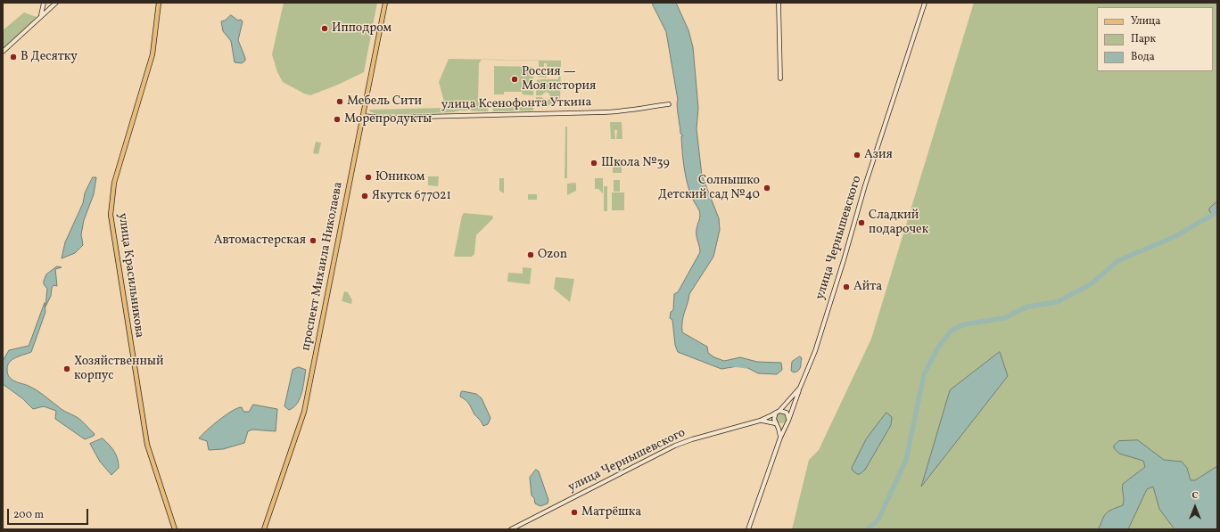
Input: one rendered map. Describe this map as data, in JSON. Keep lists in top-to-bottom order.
{
  "streets": {
    "main road": [
      "улица Ксенофонта Уткина",
      "улица Чернышевского",
      "проспект Михаила Николаева",
      "улица Красильникова"
    ]
  },
  "crossings": [
    ["улица Ксенофонта Уткина", "проспект Михаила Николаева"]
  ],
  "places": [
    "Ипподром",
    "В Десятку",
    "Россия — Моя история",
    "Мебель Сити",
    "Морепродукты",
    "Азия",
    "Школа №39",
    "Юником",
    "Солнышко Детский сад №40",
    "Якутск 677021",
    "Сладкий подарочек",
    "Автомастерская",
    "Ozon",
    "Айта",
    "Хозяйственный корпус",
    "Матрёшка"
  ],
  "legend": ["Улица", "Парк", "Вода"],
  "scale_bar": "200 m",
  "north": "top"
}
